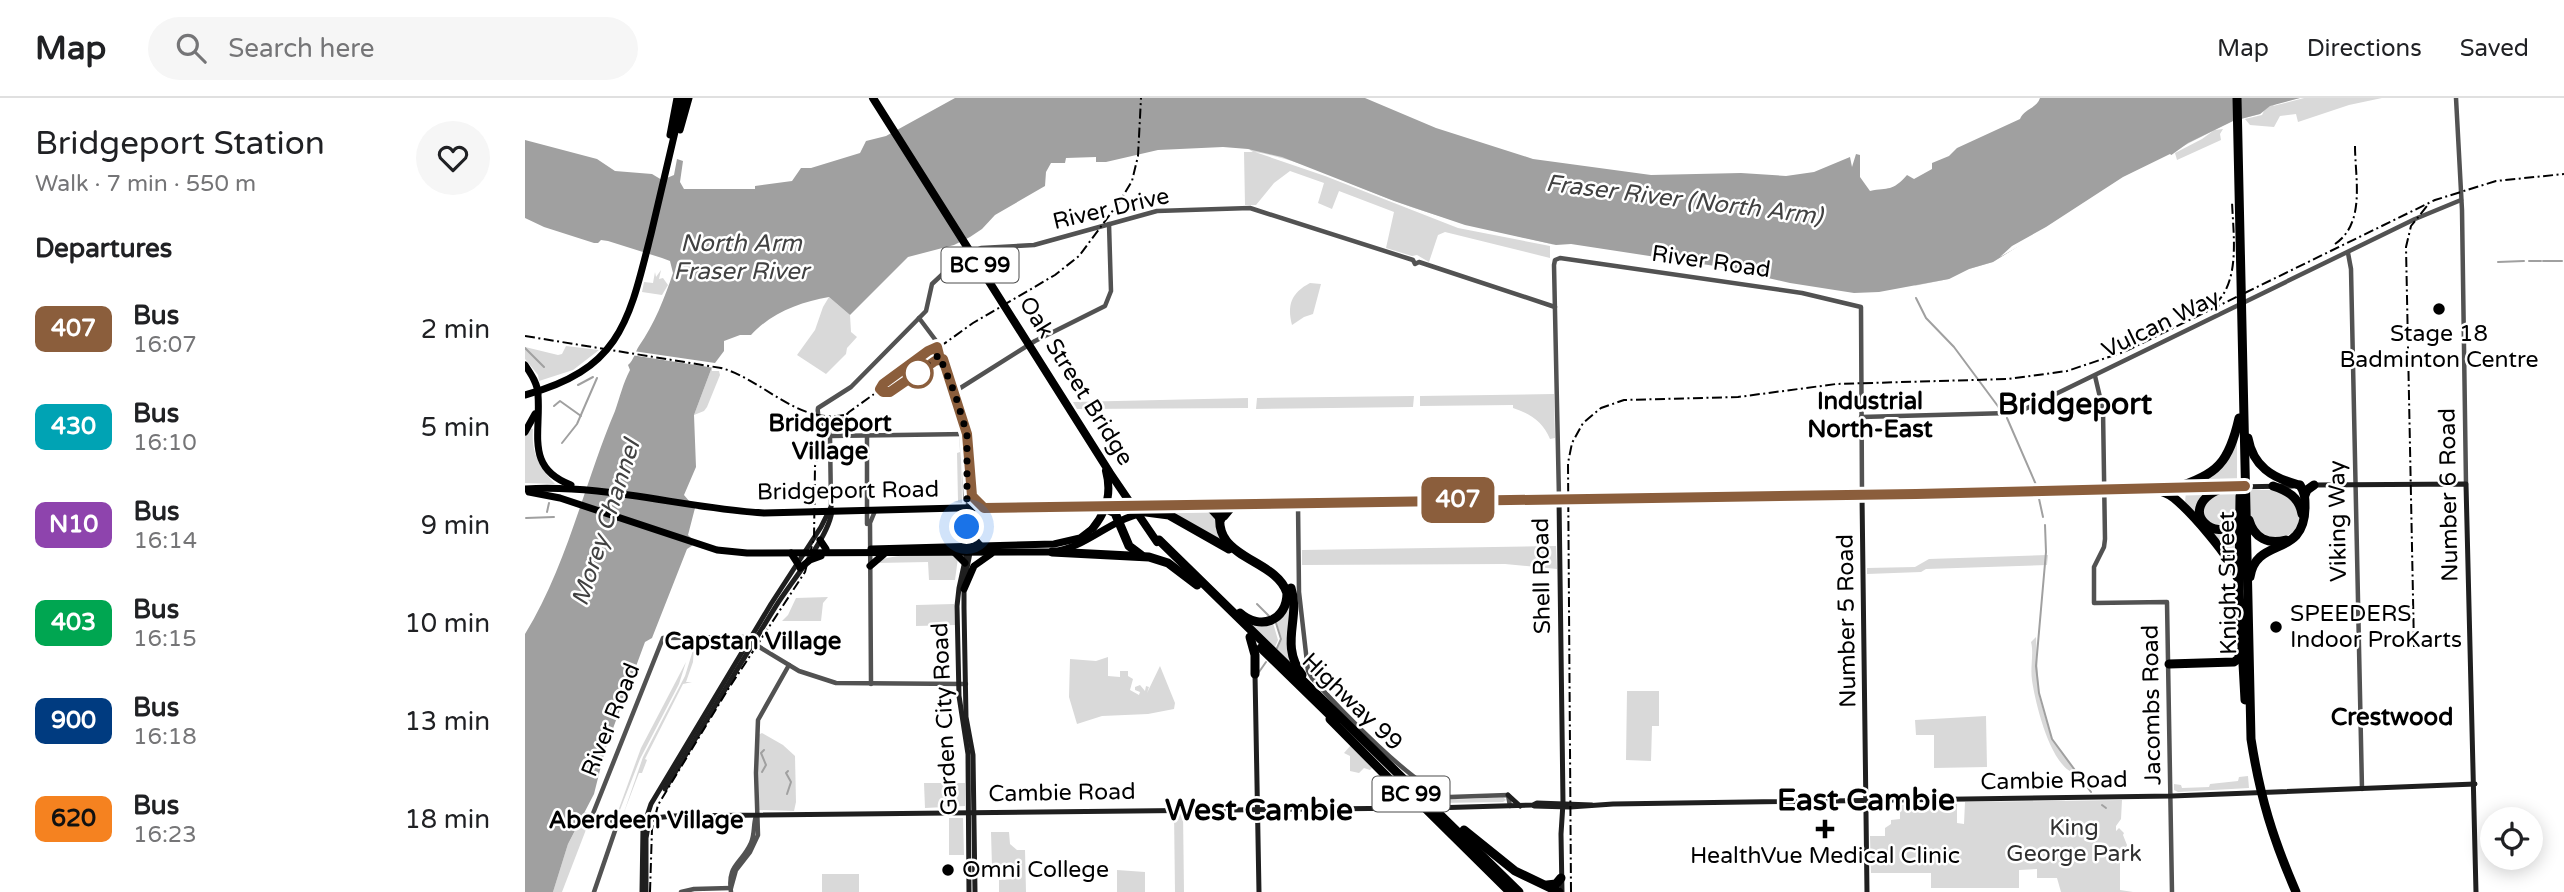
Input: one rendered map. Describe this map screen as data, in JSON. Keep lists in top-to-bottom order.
{
  "streets": {
    "highway": [
      "BC 99",
      "Oak Street Bridge",
      "Knight Street",
      "Highway 99"
    ],
    "main road": [
      "Bridgeport Road",
      "Number 6 Road",
      "Shell Road",
      "Number 5 Road",
      "Garden City Road",
      "Cambie Road"
    ],
    "street": [
      "River Drive",
      "River Road",
      "Vulcan Way",
      "Viking Way",
      "Jacombs Road"
    ]
  },
  "crossings": [
    ["River Drive", "Shell Road"],
    ["River Road", "Shell Road"],
    ["River Road", "Number 5 Road"],
    ["River Road", "Cambie Road"],
    ["Vulcan Way", "Number 6 Road"],
    ["Vulcan Way", "Viking Way"],
    ["Vulcan Way", "Number 5 Road"],
    ["Oak Street Bridge", "Highway 99"],
    ["Bridgeport Road", "Number 6 Road"],
    ["Bridgeport Road", "Viking Way"],
    ["Bridgeport Road", "Shell Road"],
    ["Bridgeport Road", "Number 5 Road"],
    ["Bridgeport Road", "Jacombs Road"],
    ["Number 6 Road", "Cambie Road"],
    ["Viking Way", "Cambie Road"],
    ["Shell Road", "Cambie Road"],
    ["Number 5 Road", "Cambie Road"],
    ["Jacombs Road", "Cambie Road"],
    ["Garden City Road", "Cambie Road"]
  ],
  "districts": [
    "Industrial North-East",
    "Bridgeport",
    "Bridgeport Village",
    "Capstan Village",
    "Crestwood",
    "East Cambie",
    "West Cambie",
    "Aberdeen Village"
  ],
  "water": ["Fraser River (North Arm)", "North Arm Fraser River", "Morey Channel"],
  "parks": ["King George Park"],
  "places": {
    "other": ["Stage 18 Badminton Centre", "SPEEDERS Indoor ProKarts", "Omni College"],
    "health": ["HealthVue Medical Clinic"]
  },
  "lines": ["bus line 407"],
  "page": {
    "header": "Map",
    "search": "Search here",
    "nav": ["Map", "Directions", "Saved"],
    "heading": [
      ["Bridgeport Station", "Walk · 7 min · 550 m"],
      "Departures"
    ],
    "on_map": "407",
    "list": [
      {
        "mark": "407",
        "name": "Bus",
        "note": "16:07",
        "value": "2 min"
      },
      {
        "mark": "430",
        "name": "Bus",
        "note": "16:10",
        "value": "5 min"
      },
      {
        "mark": "N10",
        "name": "Bus",
        "note": "16:14",
        "value": "9 min"
      },
      {
        "mark": "403",
        "name": "Bus",
        "note": "16:15",
        "value": "10 min"
      },
      {
        "mark": "900",
        "name": "Bus",
        "note": "16:18",
        "value": "13 min"
      },
      {
        "mark": "620",
        "name": "Bus",
        "note": "16:23",
        "value": "18 min"
      }
    ]
  }
}
